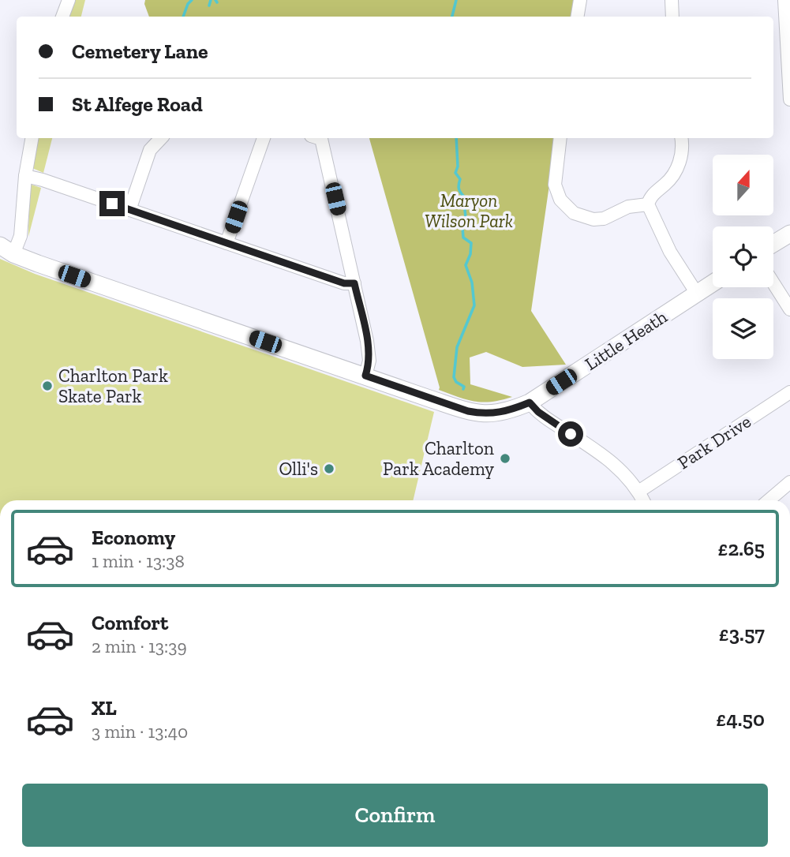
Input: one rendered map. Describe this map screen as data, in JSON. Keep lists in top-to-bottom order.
{
  "streets": {
    "main road": ["Little Heath"],
    "street": ["Park Drive"]
  },
  "parks": ["Maryon Wilson Park"],
  "places": ["Charlton Park Skate Park", "Charlton Park Academy", "Olli's"],
  "north": "top",
  "page": {
    "banner": ["Cemetery Lane", "St Alfege Road"],
    "list": [
      {
        "name": "Economy",
        "note": "1 min · 13:38",
        "value": "£2.65"
      },
      {
        "name": "Comfort",
        "note": "2 min · 13:39",
        "value": "£3.57"
      },
      {
        "name": "XL",
        "note": "3 min · 13:40",
        "value": "£4.50"
      }
    ],
    "buttons": "Confirm"
  }
}
